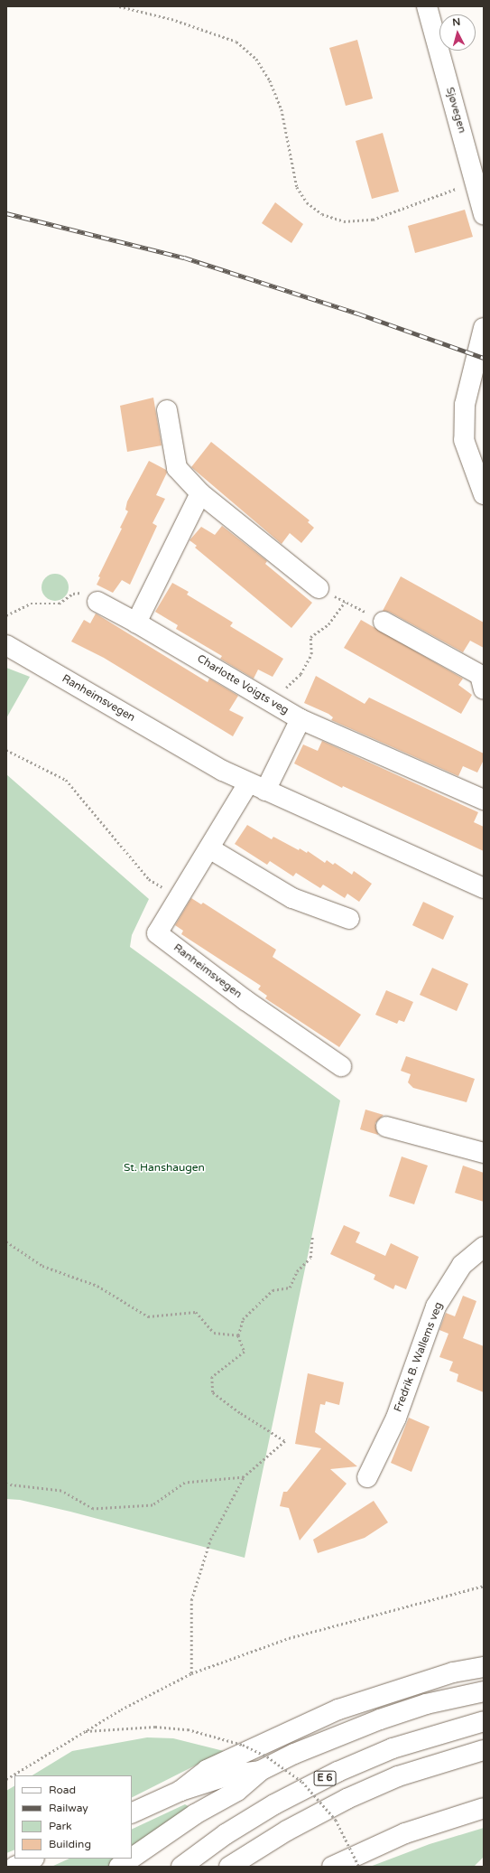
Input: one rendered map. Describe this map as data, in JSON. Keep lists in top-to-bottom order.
{
  "streets": {
    "main road": [
      "Sjøvegen",
      "Charlotte Voigts veg",
      "Ranheimsvegen",
      "Fredrik B. Wallems veg",
      "E 6"
    ]
  },
  "parks": ["St. Hanshaugen"],
  "legend": [
    "Road",
    "Railway",
    "Park",
    "Building"
  ],
  "north": "top"
}
